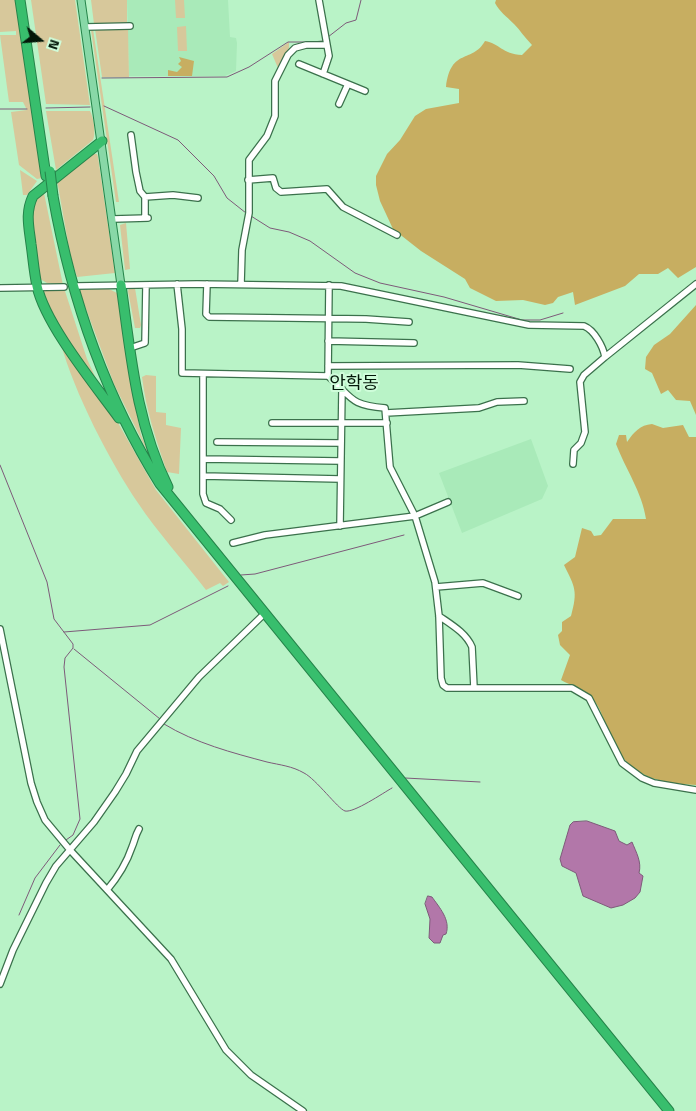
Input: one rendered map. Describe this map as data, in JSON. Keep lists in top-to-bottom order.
{
  "districts": ["안학동"],
  "north": "right"
}
